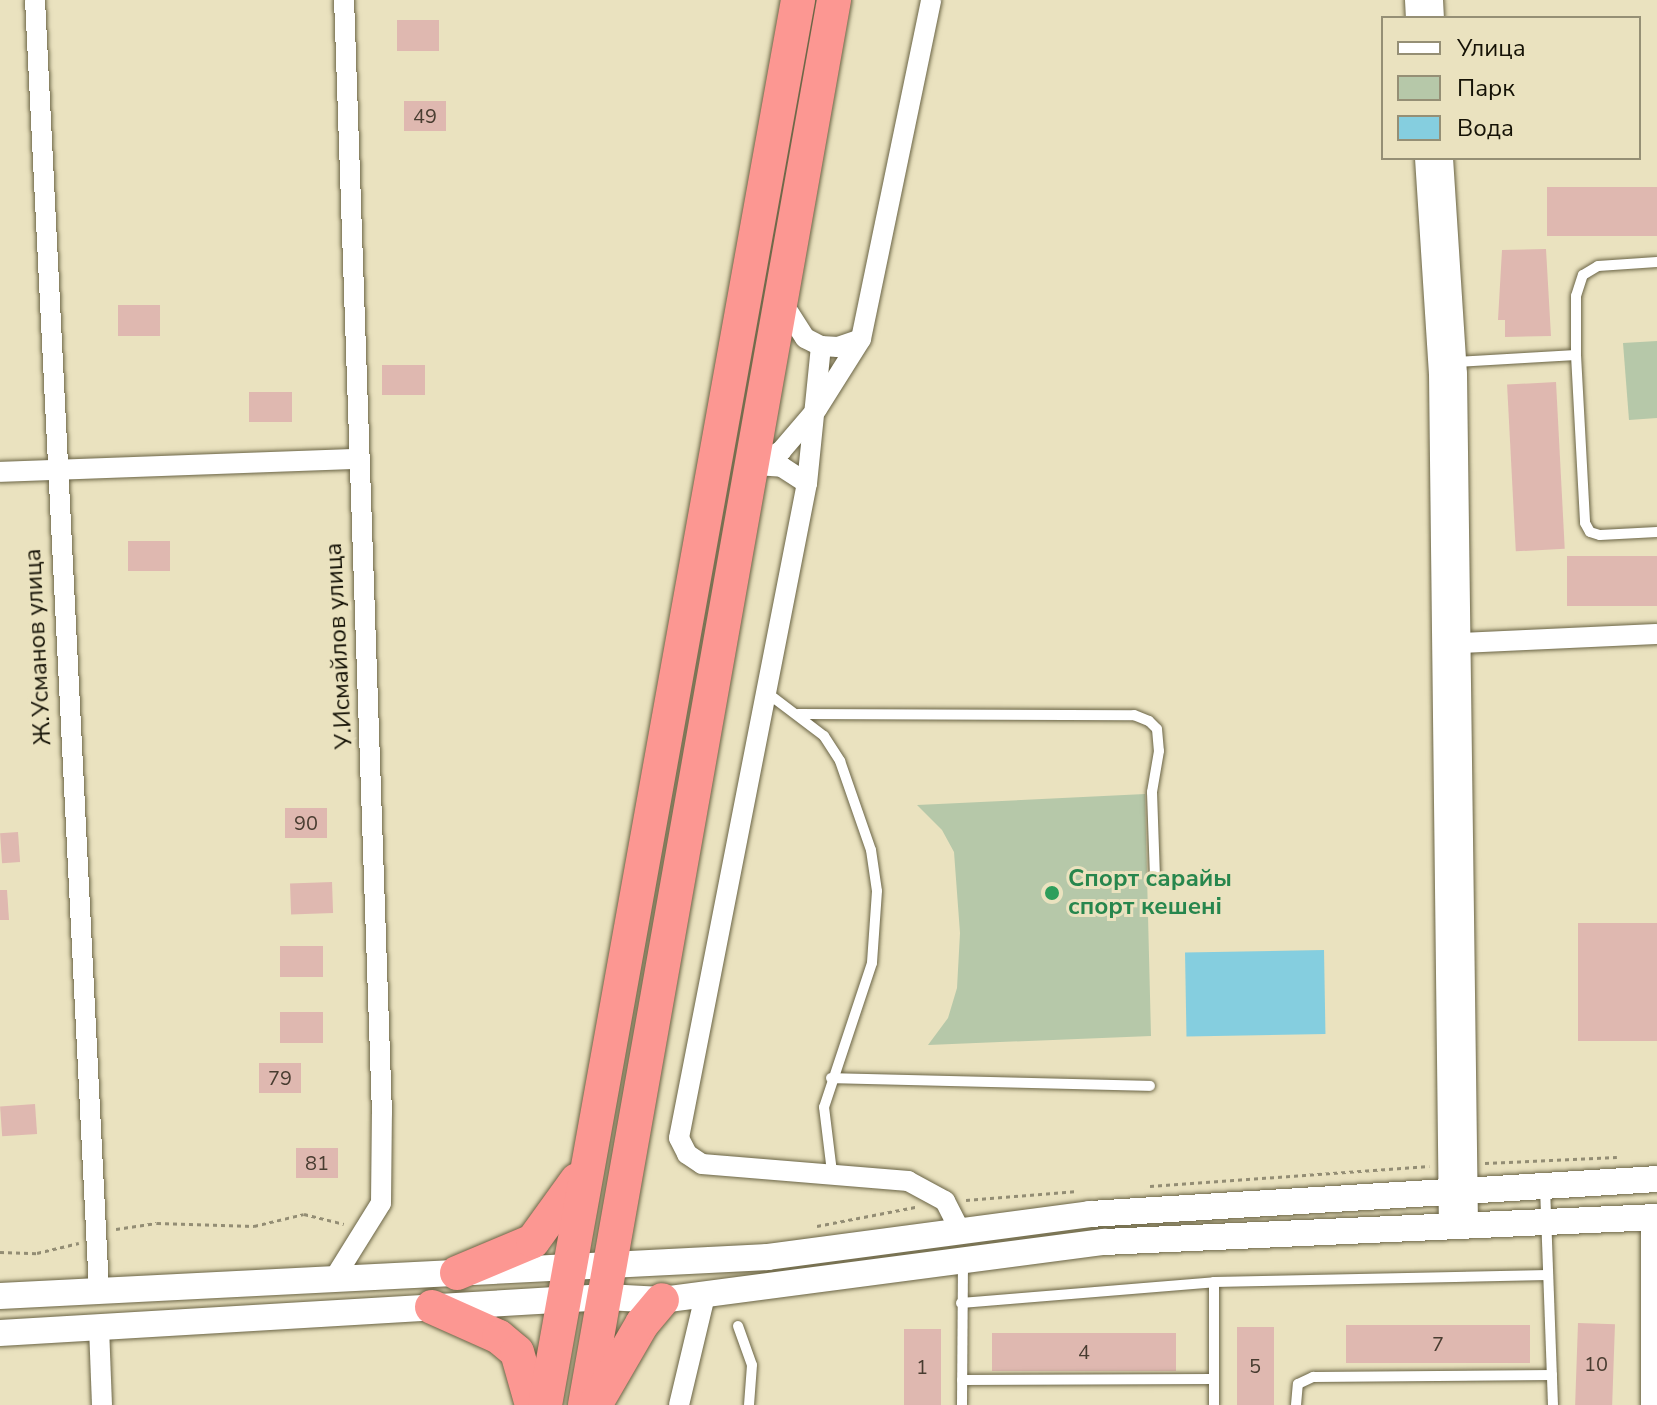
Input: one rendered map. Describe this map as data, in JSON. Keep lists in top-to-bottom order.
{
  "streets": {
    "street": ["У.Исмайлов улица", "Ж.Усманов улица"]
  },
  "places": ["Спорт сарайы спорт кешені"],
  "house_numbers": [
    "49",
    "90",
    "79",
    "81",
    "7",
    "4",
    "10",
    "5",
    "1"
  ],
  "legend": ["Улица", "Парк", "Вода"]
}
